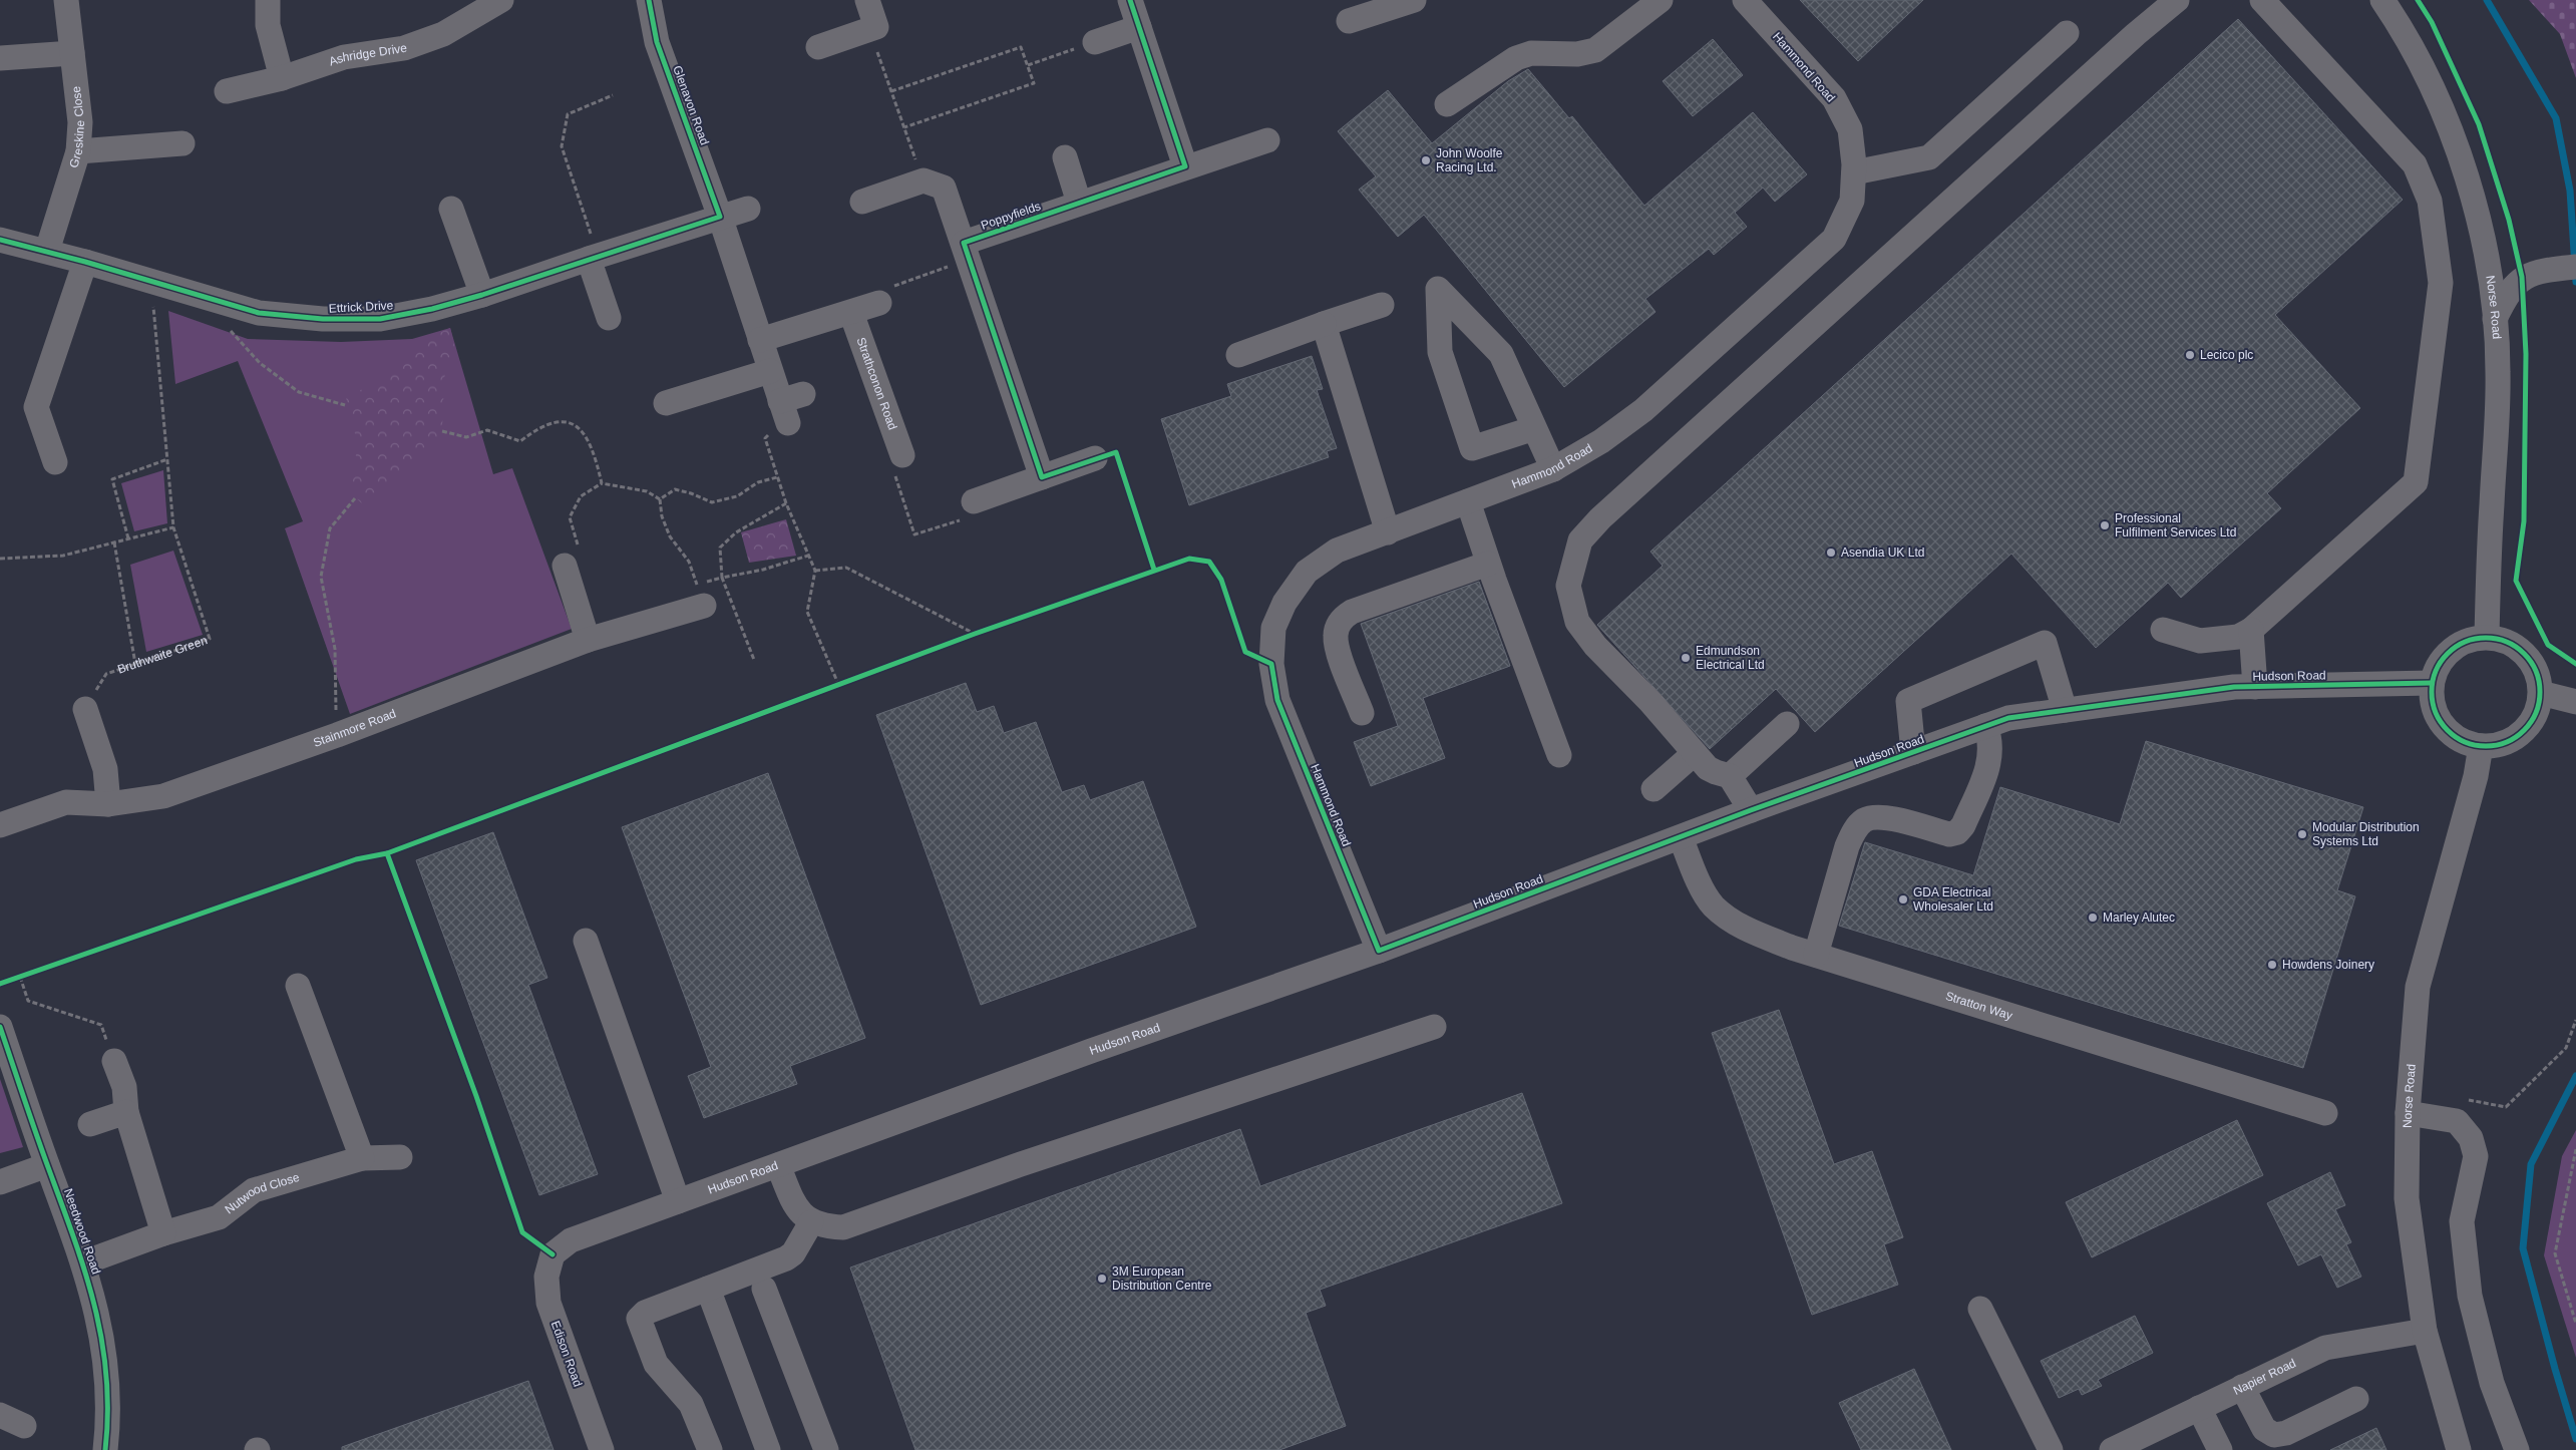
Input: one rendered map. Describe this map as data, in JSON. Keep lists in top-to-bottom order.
{
  "streets": {
    "street": [
      "Ashridge Drive",
      "Hammond Road",
      "Glenavon Road",
      "Greskine Close",
      "Poppyfields",
      "Ettrick Drive",
      "Norse Road",
      "Strathconon Road",
      "Hudson Road",
      "Stainmore Road",
      "Stratton Way",
      "Nutwood Close",
      "Needwood Road",
      "Edison Road",
      "Napier Road"
    ],
    "path": ["Bruthwaite Green"]
  },
  "crossings": [
    ["Hammond Road", "Hudson Road"],
    ["Glenavon Road", "Ettrick Drive"],
    ["Greskine Close", "Ettrick Drive"],
    ["Ettrick Drive", "Bruthwaite Green"],
    ["Norse Road", "Hudson Road"],
    ["Norse Road", "Napier Road"],
    ["Hudson Road", "Stratton Way"],
    ["Hudson Road", "Edison Road"],
    ["Nutwood Close", "Needwood Road"]
  ],
  "places": [
    "John Woolfe Racing Ltd.",
    "Lecico plc",
    "Professional Fulfilment Services Ltd",
    "Asendia UK Ltd",
    "Edmundson Electrical Ltd",
    "Modular Distribution Systems Ltd",
    "GDA Electrical Wholesaler Ltd",
    "Marley Alutec",
    "Howdens Joinery",
    "3M European Distribution Centre"
  ]
}
